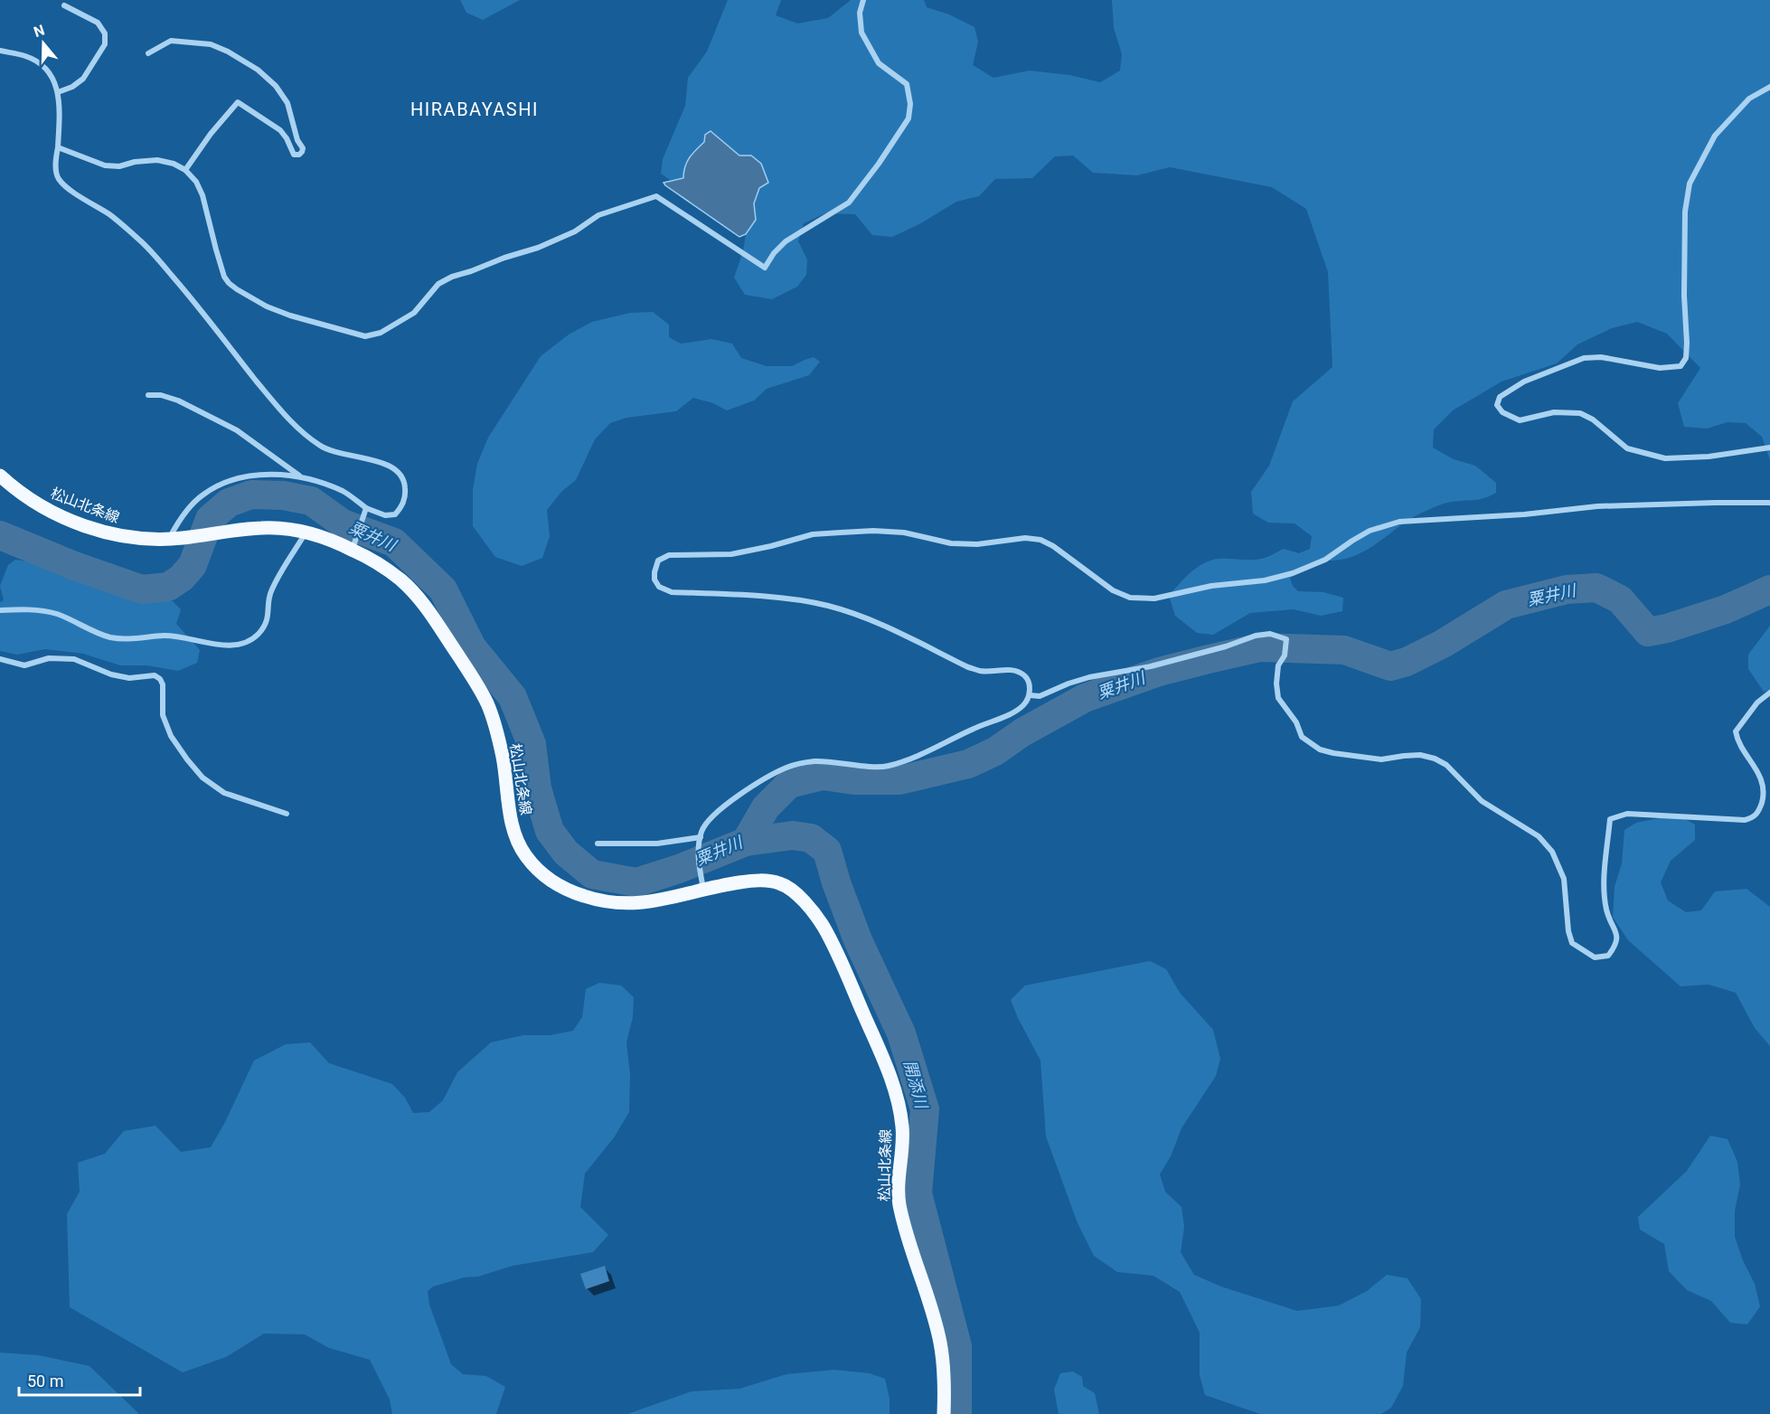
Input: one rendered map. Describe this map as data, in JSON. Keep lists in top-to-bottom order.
{
  "streets": {
    "main road": ["松山北条線"]
  },
  "districts": ["HIRABAYASHI"],
  "water": ["粟井川", "開添川"],
  "scale_bar": "50 m",
  "north": "top"
}
